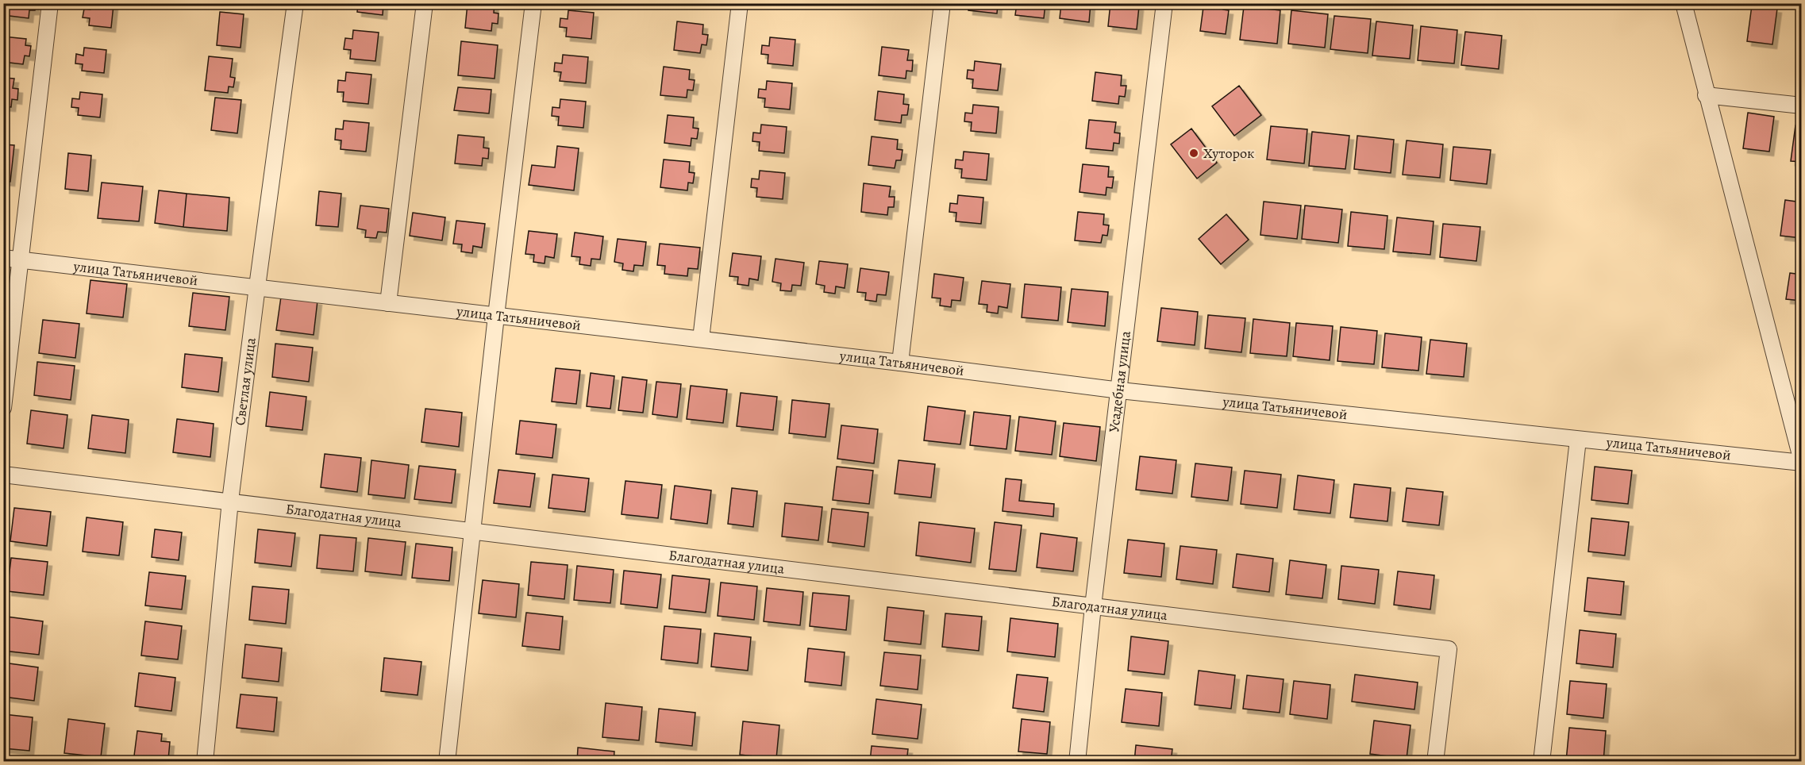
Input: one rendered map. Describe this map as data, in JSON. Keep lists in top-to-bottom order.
{
  "streets": {
    "street": [
      "улица Татьяничевой",
      "Светлая улица",
      "Усадебная улица",
      "Благодатная улица"
    ]
  },
  "crossings": [
    ["улица Татьяничевой", "Светлая улица"],
    ["улица Татьяничевой", "Усадебная улица"],
    ["Светлая улица", "Благодатная улица"],
    ["Усадебная улица", "Благодатная улица"]
  ],
  "places": ["Хуторок"]
}
